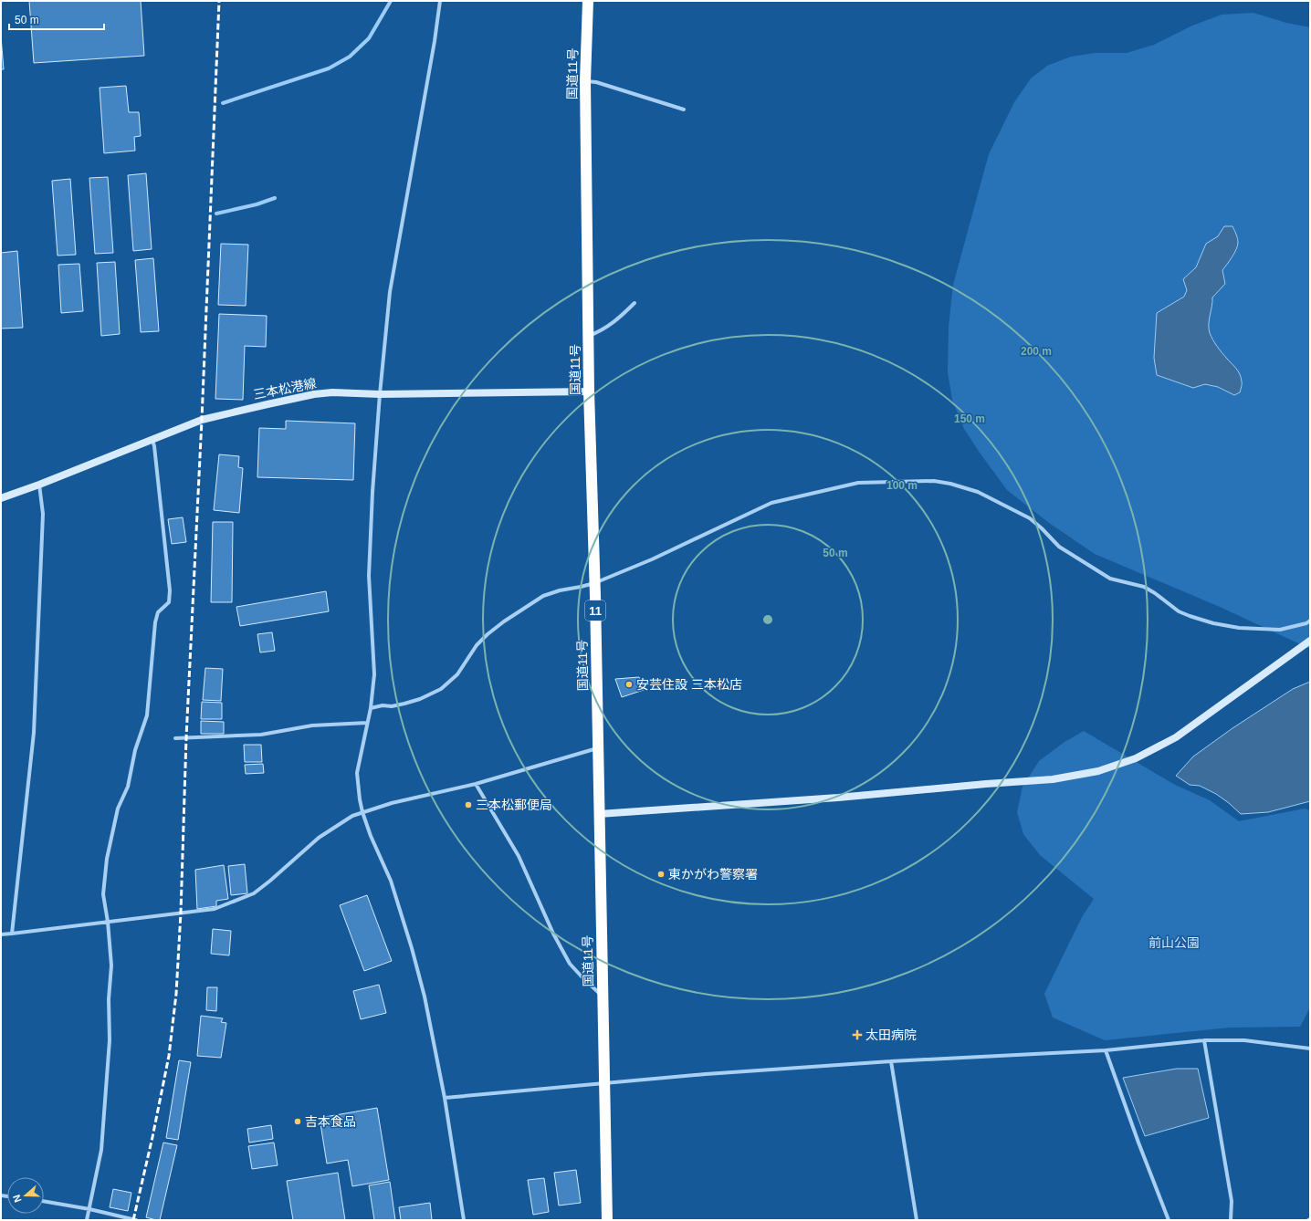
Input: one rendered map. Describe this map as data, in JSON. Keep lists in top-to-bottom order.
{
  "streets": {
    "highway": ["国道11号", "11"],
    "street": ["三本松港線"]
  },
  "crossings": [
    ["国道11号", "三本松港線"]
  ],
  "parks": ["前山公園"],
  "places": {
    "other": [
      "安芸住設 三本松店",
      "三本松郵便局",
      "東かがわ警察署",
      "吉本食品"
    ],
    "health": ["太田病院"]
  },
  "scale_bar": "50 m",
  "north": "left",
  "rings": [
    "200 m",
    "150 m",
    "100 m",
    "50 m"
  ]
}
